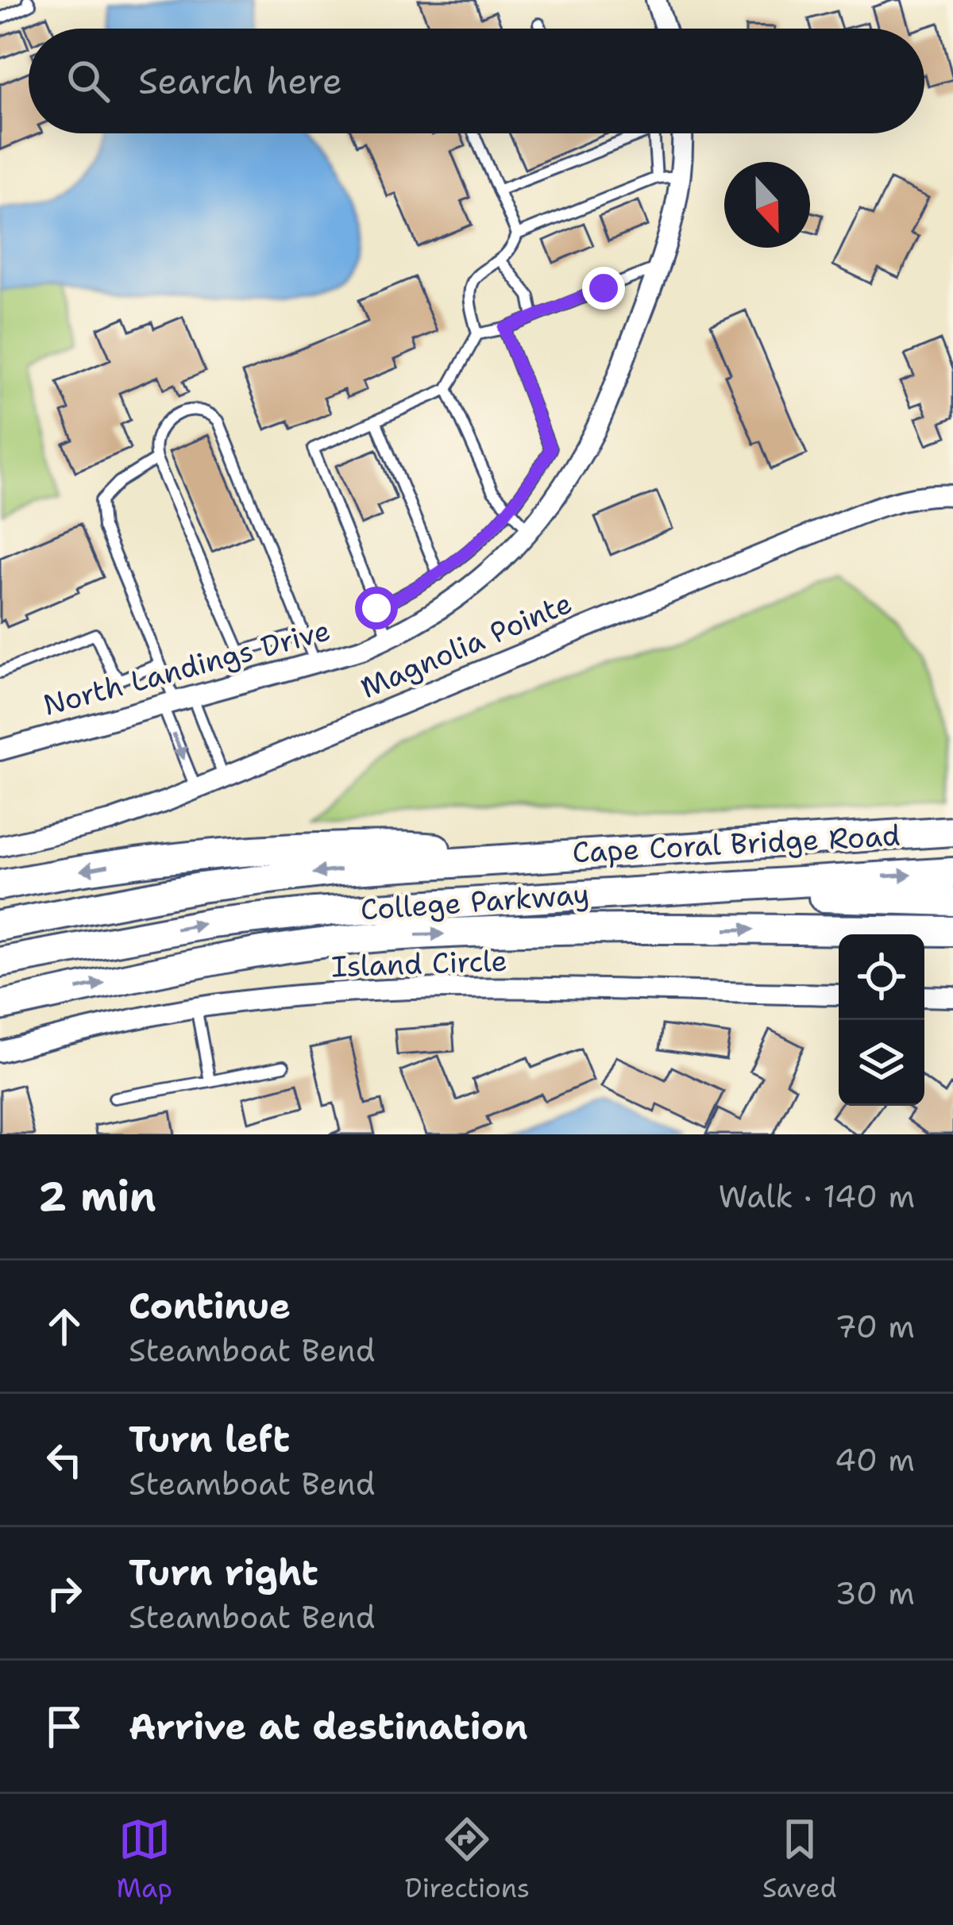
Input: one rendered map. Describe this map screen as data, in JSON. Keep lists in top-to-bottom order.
{
  "streets": {
    "main road": ["Cape Coral Bridge Road", "College Parkway"],
    "street": ["Magnolia Pointe", "North Landings Drive", "Island Circle"]
  },
  "crossings": [
    ["Cape Coral Bridge Road", "College Parkway"]
  ],
  "north": "bottom",
  "page": {
    "search": "Search here",
    "heading": ["2 min", "Walk · 140 m"],
    "list": [
      ["Continue", "Steamboat Bend", "70 m"],
      ["Turn left", "Steamboat Bend", "40 m"],
      ["Turn right", "Steamboat Bend", "30 m"],
      "Arrive at destination"
    ],
    "nav": ["Map", "Directions", "Saved"]
  }
}
